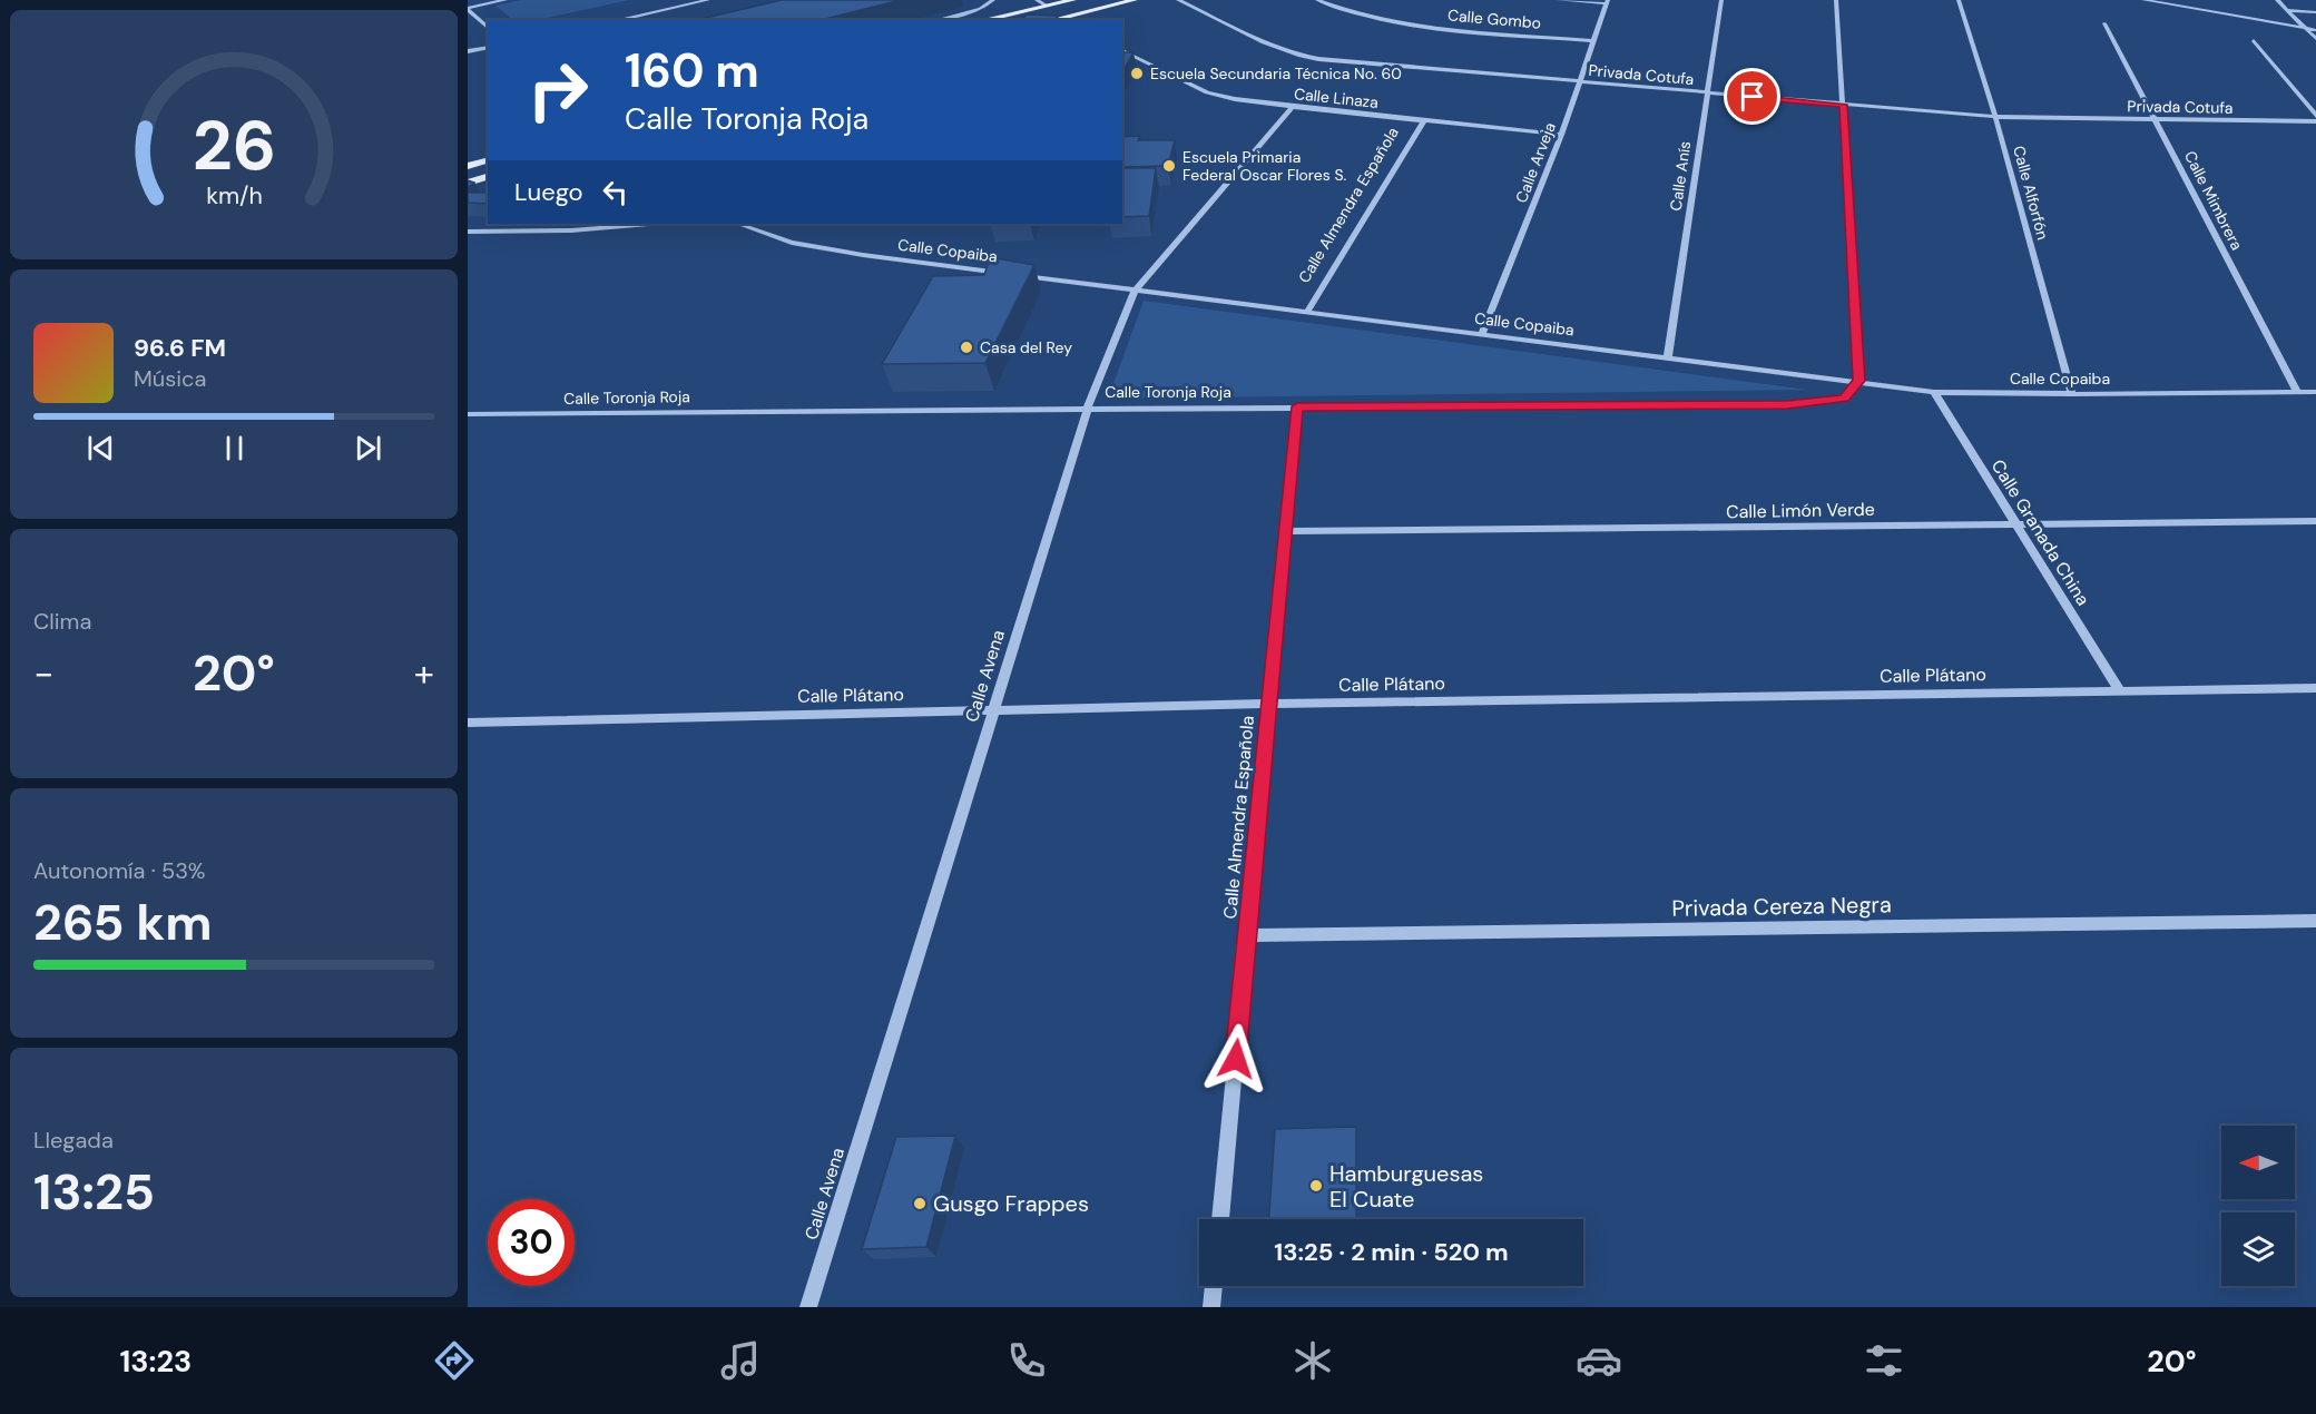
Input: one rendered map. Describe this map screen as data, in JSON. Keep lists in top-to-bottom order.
{
  "streets": {
    "street": [
      "Calle Gombo",
      "Privada Cotufa",
      "Calle Linaza",
      "Calle Arveja",
      "Calle Anís",
      "Calle Alforfón",
      "Calle Mimbrera",
      "Calle Almendra Española",
      "Calle Copaiba",
      "Calle Toronja Roja",
      "Calle Limón Verde",
      "Calle Granada China",
      "Calle Plátano",
      "Calle Avena",
      "Privada Cereza Negra"
    ]
  },
  "crossings": [
    ["Calle Gombo", "Calle Arveja"],
    ["Privada Cotufa", "Calle Arveja"],
    ["Privada Cotufa", "Calle Anís"],
    ["Privada Cotufa", "Calle Alforfón"],
    ["Privada Cotufa", "Calle Mimbrera"],
    ["Calle Linaza", "Calle Arveja"],
    ["Calle Linaza", "Calle Almendra Española"],
    ["Calle Linaza", "Calle Avena"],
    ["Calle Arveja", "Calle Copaiba"],
    ["Calle Anís", "Calle Copaiba"],
    ["Calle Alforfón", "Calle Copaiba"],
    ["Calle Mimbrera", "Calle Copaiba"],
    ["Calle Almendra Española", "Calle Copaiba"],
    ["Calle Almendra Española", "Calle Toronja Roja"],
    ["Calle Almendra Española", "Calle Limón Verde"],
    ["Calle Almendra Española", "Calle Plátano"],
    ["Calle Almendra Española", "Privada Cereza Negra"],
    ["Calle Copaiba", "Calle Toronja Roja"],
    ["Calle Copaiba", "Calle Granada China"],
    ["Calle Copaiba", "Calle Avena"],
    ["Calle Toronja Roja", "Calle Avena"],
    ["Calle Limón Verde", "Calle Granada China"],
    ["Calle Granada China", "Calle Plátano"],
    ["Calle Plátano", "Calle Avena"]
  ],
  "places": [
    "Escuela Secundaria Técnica No. 60",
    "Escuela Primaria Federal Oscar Flores S.",
    "Casa del Rey",
    "Hamburguesas El Cuate",
    "Gusgo Frappes"
  ],
  "north": "left",
  "page": {
    "turn": ["160 m", "Calle Toronja Roja"],
    "then": "Luego",
    "song": ["96.6 FM", "Música"],
    "tile": [
      "Clima",
      ["Autonomía · 53%", "265 km"],
      ["Llegada", "13:25"]
    ],
    "heat": ["−", "20°", "+"],
    "limit": "30",
    "trip": "13:25 · 2 min · 520 m",
    "tabs": ["13:23", "20°"],
    "gauge": ["26", "km/h"]
  }
}
